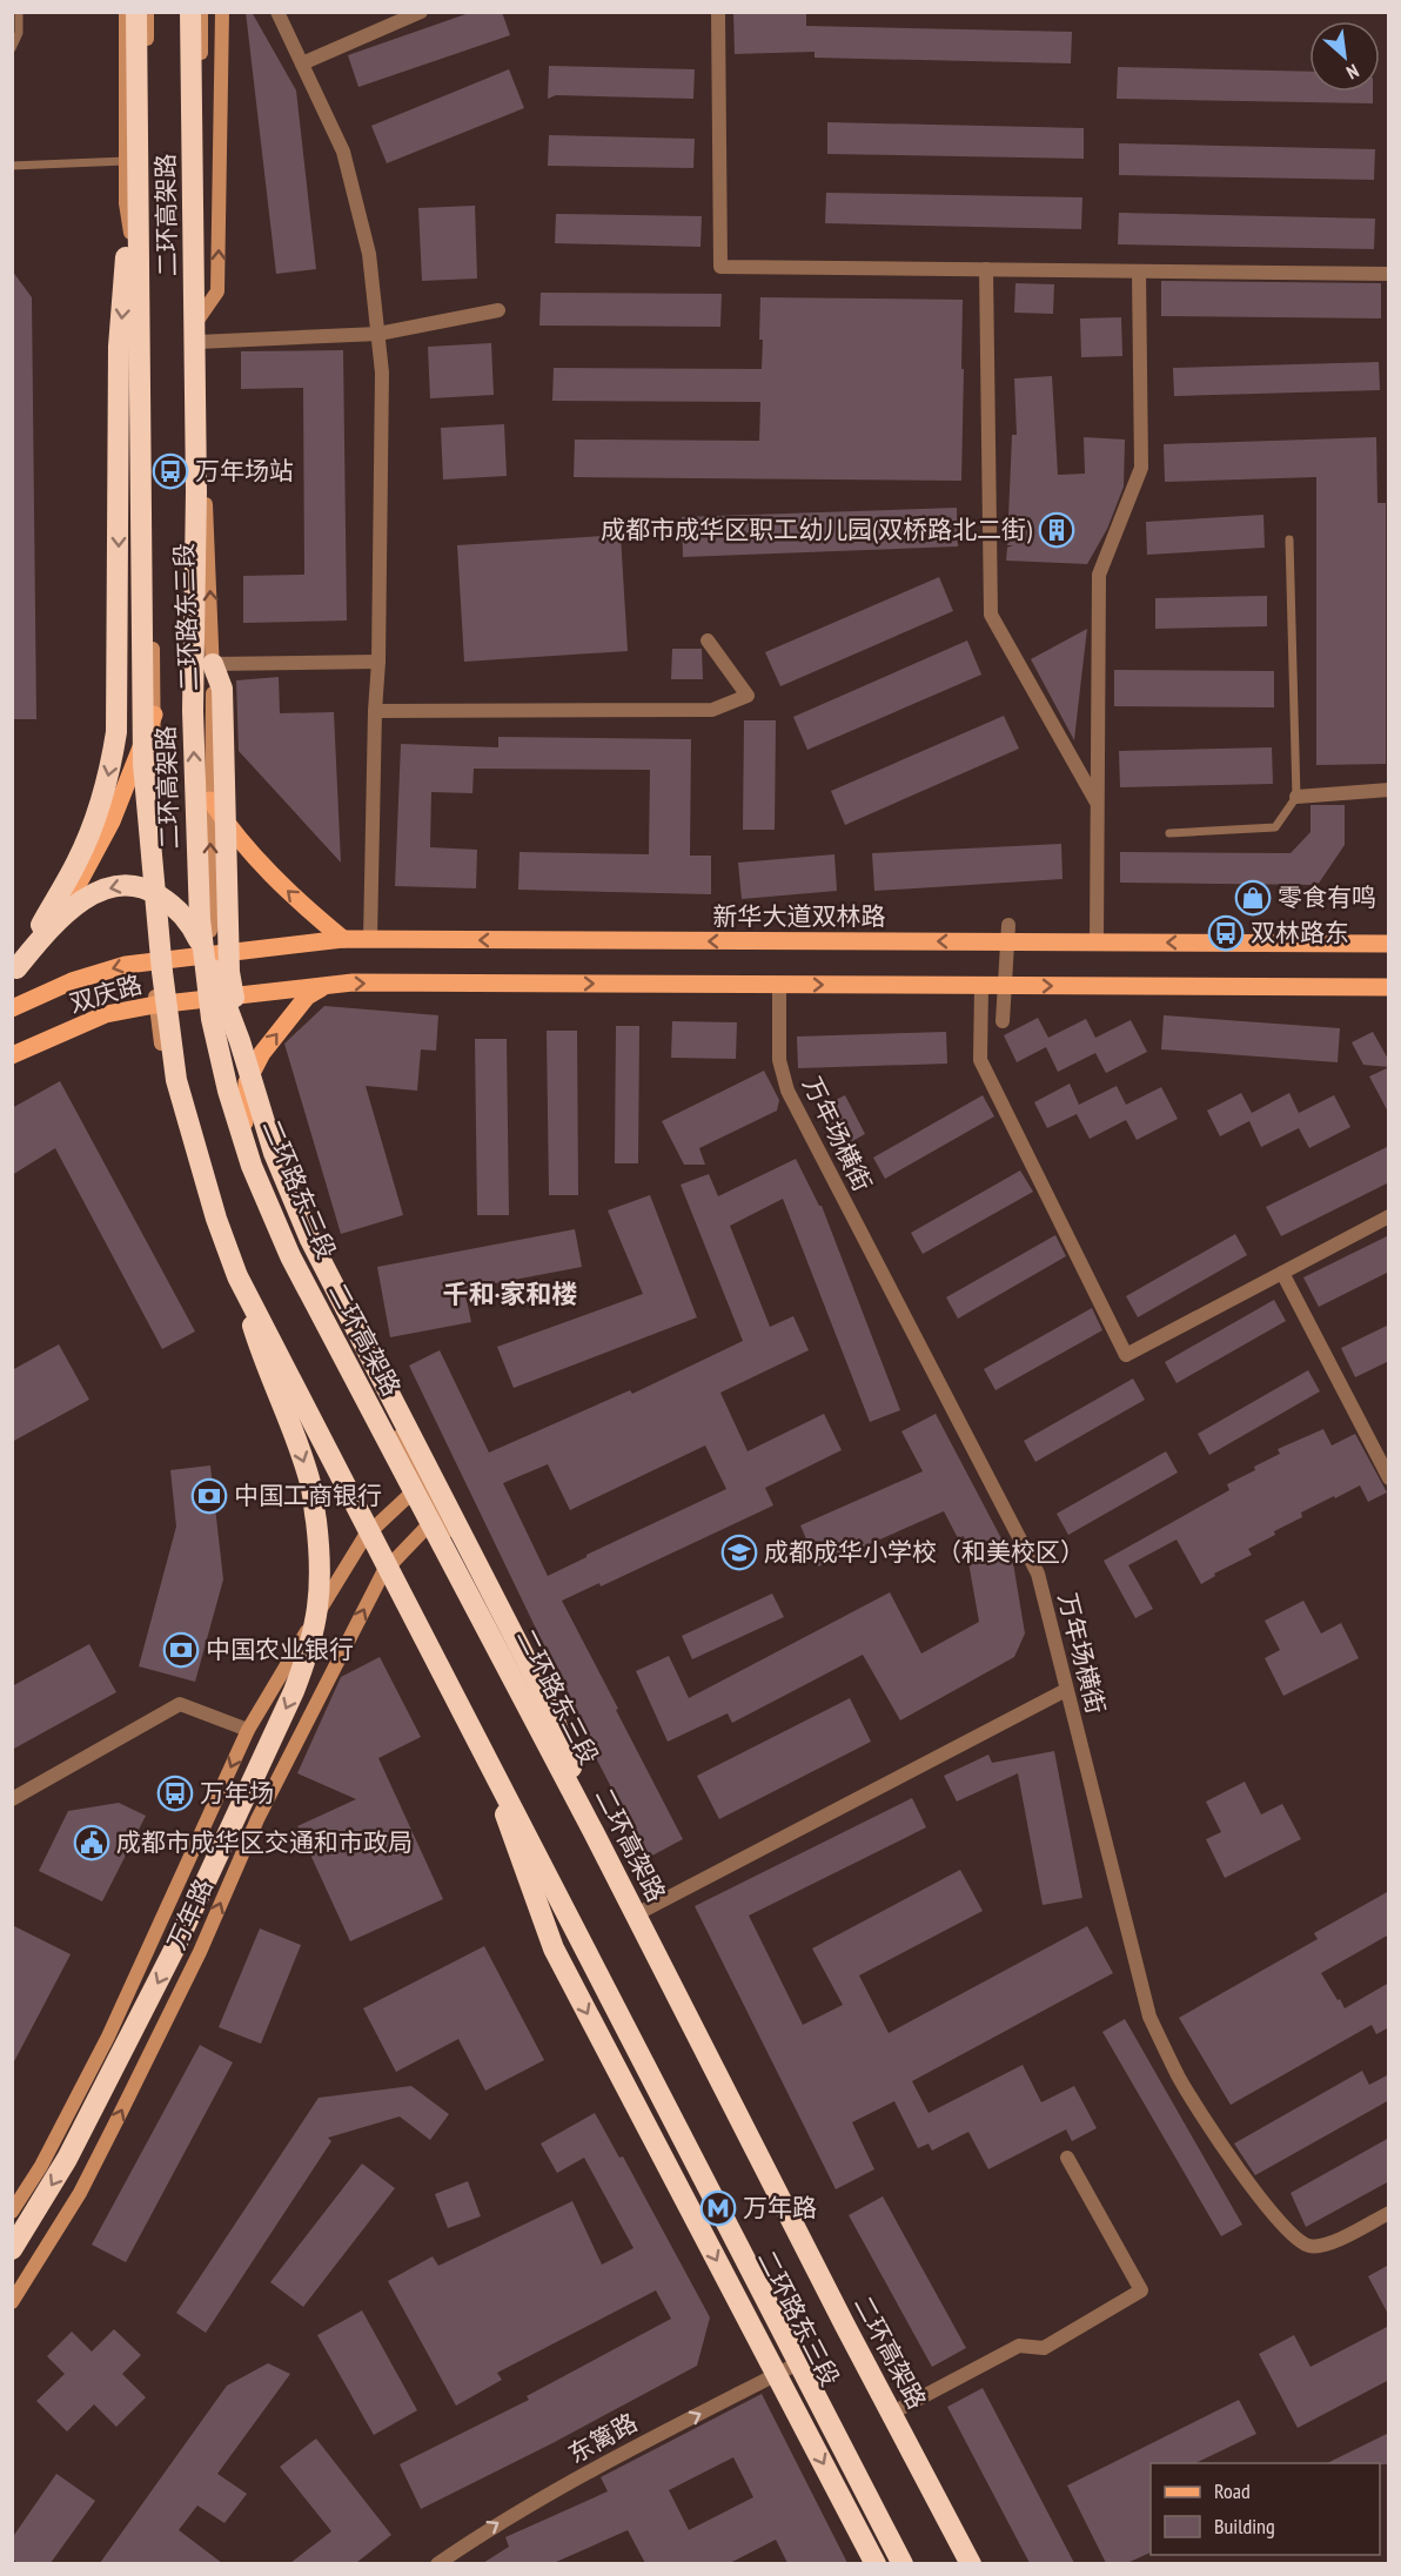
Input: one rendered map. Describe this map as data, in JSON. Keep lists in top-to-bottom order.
{
  "streets": {
    "highway": ["二环高架路"],
    "main road": [
      "二环路东三段",
      "新华大道双林路",
      "双庆路",
      "万年路"
    ],
    "street": ["万年场横街", "东篱路"]
  },
  "crossings": [
    ["二环路东三段", "新华大道双林路"],
    ["二环路东三段", "双庆路"],
    ["二环路东三段", "万年路"],
    ["二环路东三段", "东篱路"],
    ["新华大道双林路", "双庆路"]
  ],
  "one_way": ["东篱路"],
  "districts": ["千和·家和楼"],
  "places": {
    "bus stop": ["万年场站", "双林路东", "万年场"],
    "building": ["成都市成华区职工幼儿园(双桥路北二街)"],
    "shop": ["零食有鸣"],
    "bank": ["中国工商银行", "中国农业银行"],
    "school or university": ["成都成华小学校（和美校区）"],
    "public building": ["成都市成华区交通和市政局"],
    "metro station": ["万年路"]
  },
  "legend": ["Road", "Building"],
  "north": "bottom right"
}
